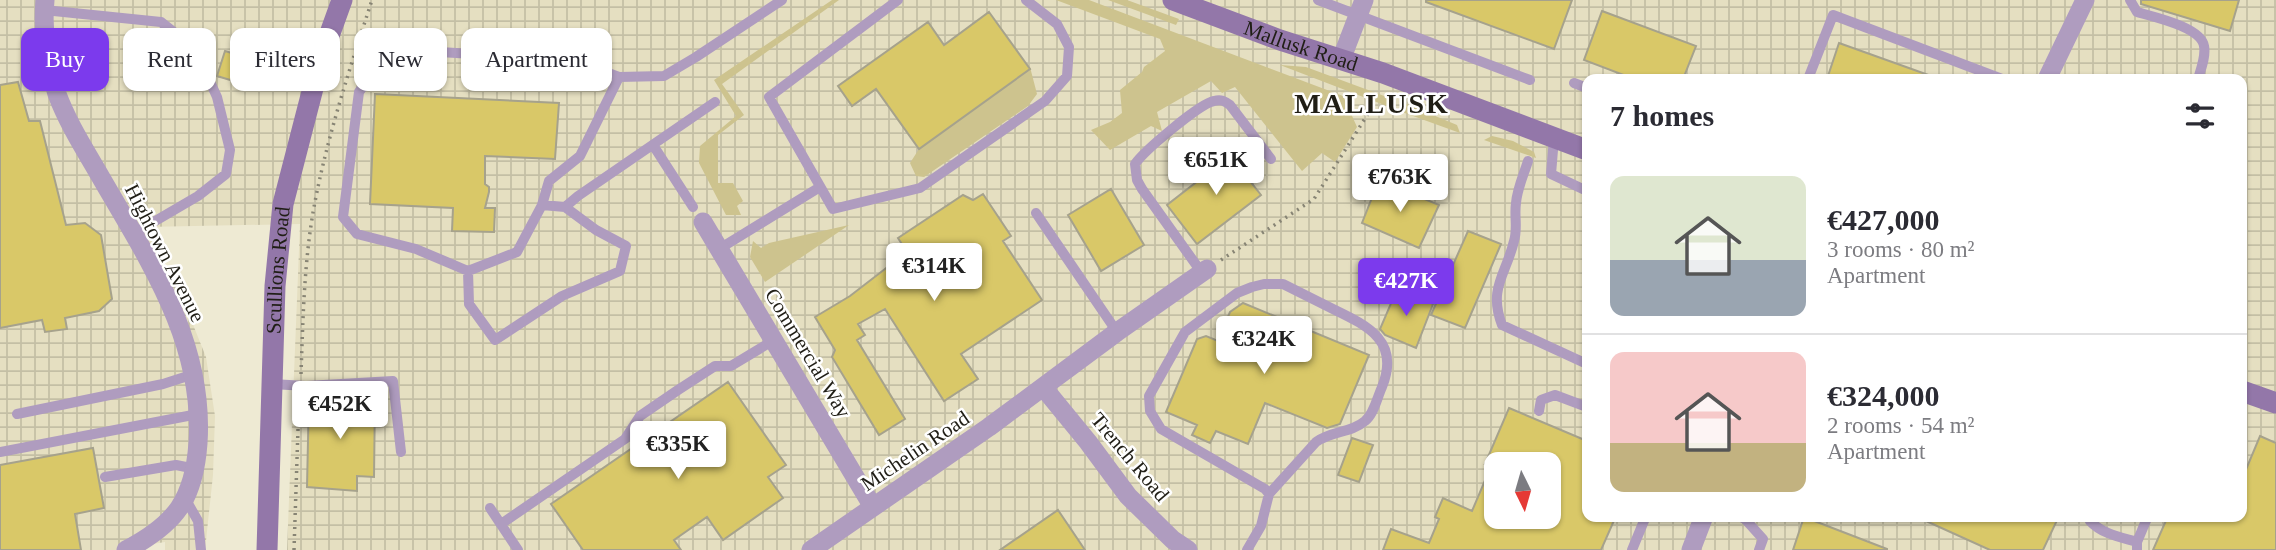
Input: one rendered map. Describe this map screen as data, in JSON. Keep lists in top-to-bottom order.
{
  "streets": {
    "main road": ["Mallusk Road", "Scullions Road"],
    "street": [
      "Hightown Avenue",
      "Commercial Way",
      "Michelin Road",
      "Trench Road"
    ]
  },
  "crossings": [
    ["Commercial Way", "Michelin Road"],
    ["Michelin Road", "Trench Road"]
  ],
  "districts": ["MALLUSK"],
  "north": "bottom",
  "page": {
    "chip": [
      "Buy",
      "Rent",
      "Filters",
      "New",
      "Apartment"
    ],
    "heading": "7 homes",
    "price": [
      "€651K",
      "€763K",
      "€314K",
      "€427K",
      "€324K",
      "€452K",
      "€335K"
    ],
    "list": [
      {
        "name": "€427,000",
        "note": "3 rooms · 80 m² · Apartment"
      },
      {
        "name": "€324,000",
        "note": "2 rooms · 54 m² · Apartment"
      }
    ]
  }
}
